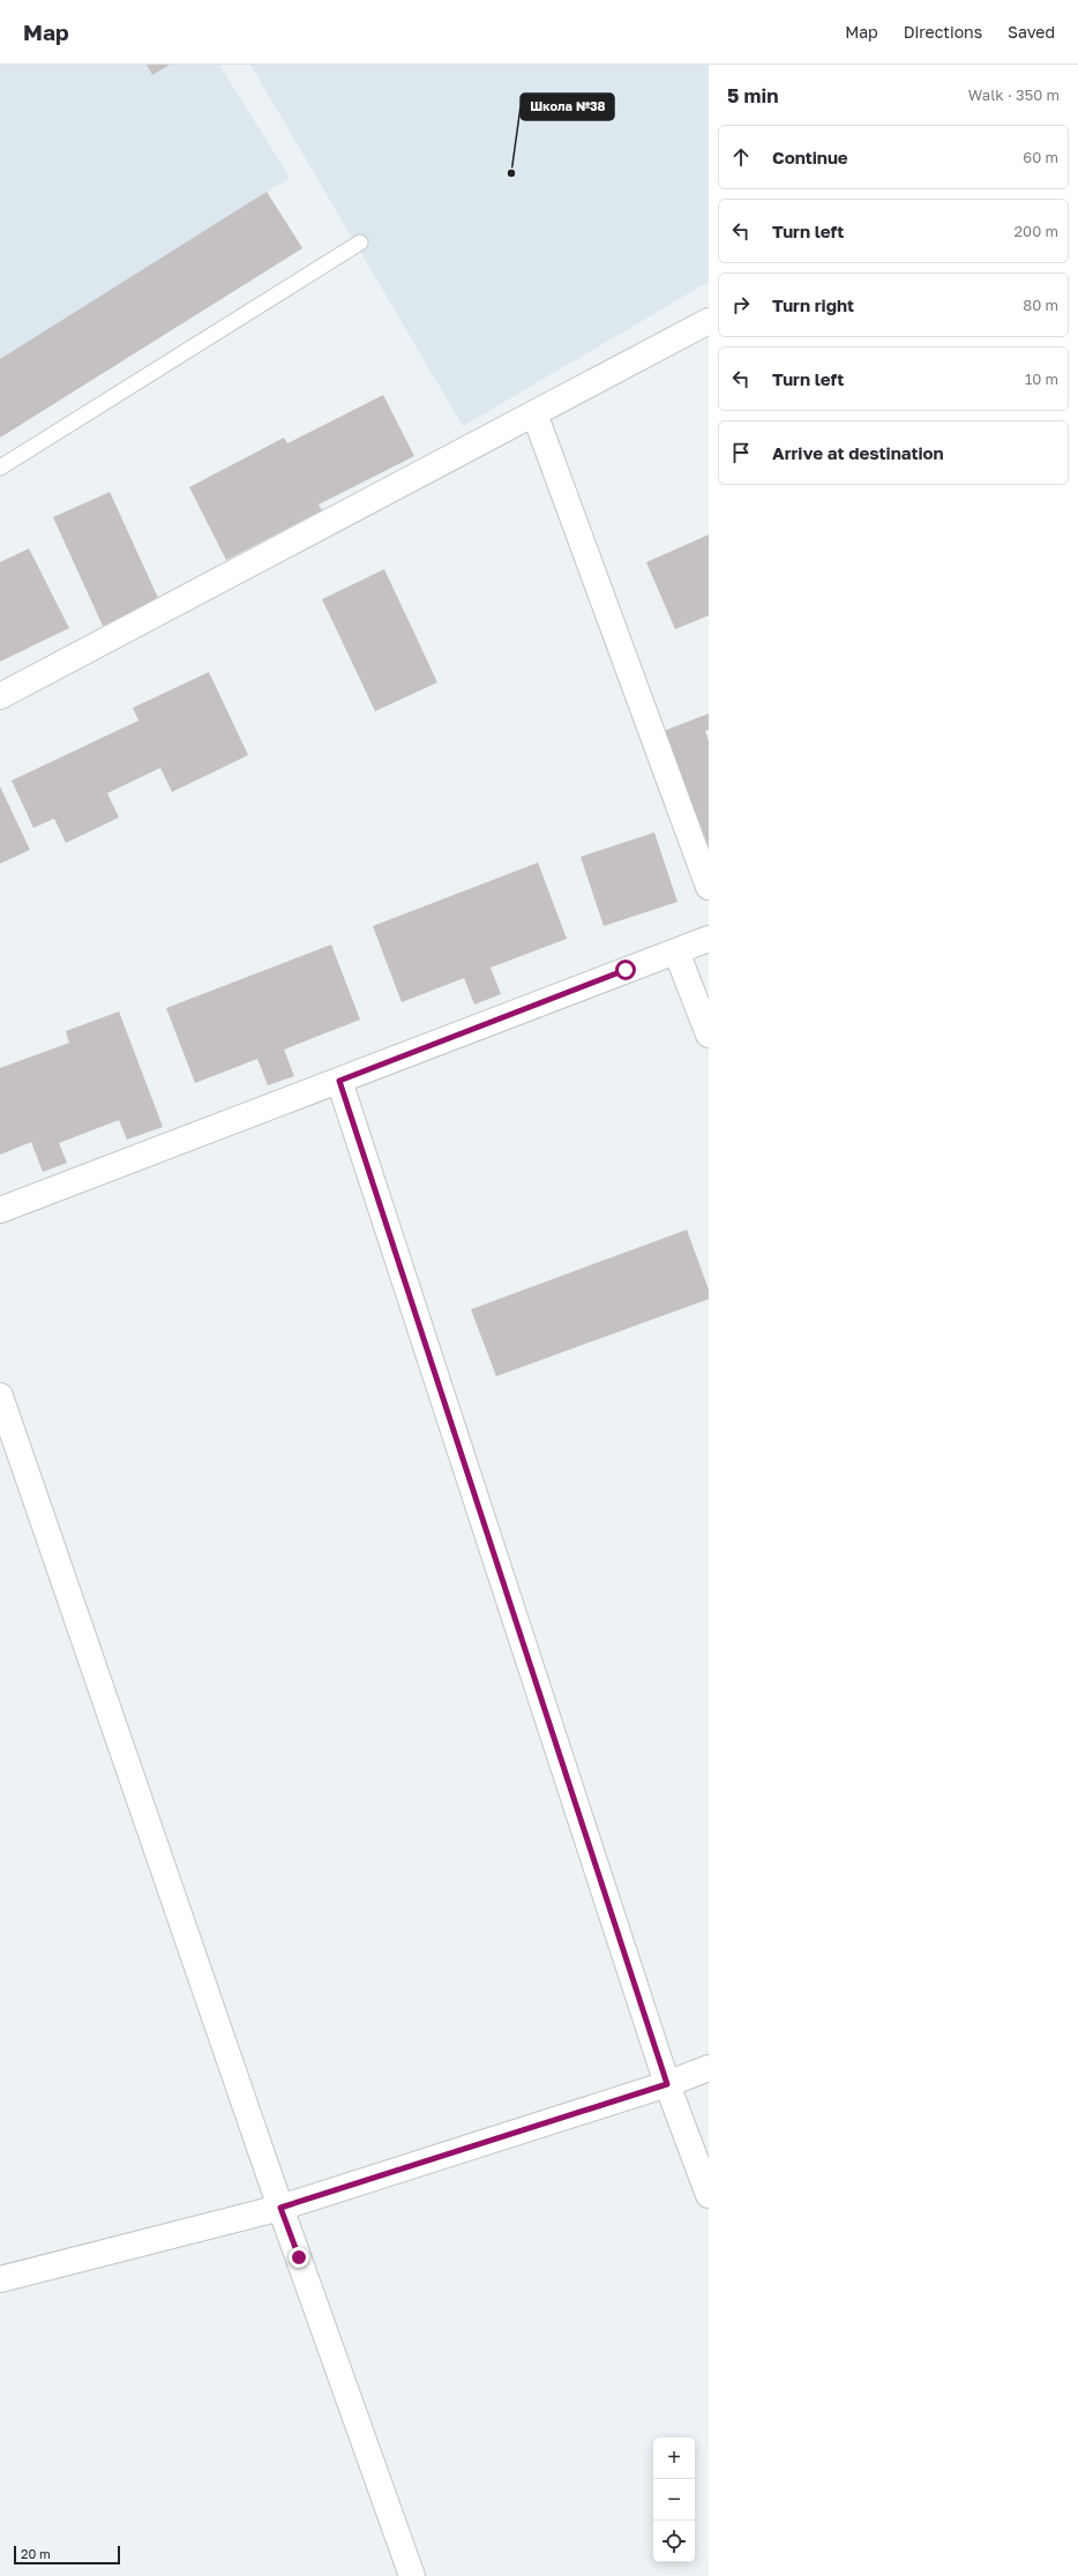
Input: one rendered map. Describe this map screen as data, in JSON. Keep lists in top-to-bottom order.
{
  "places": ["Школа №38"],
  "scale_bar": "20 m",
  "page": {
    "header": "Map",
    "nav": ["Map", "Directions", "Saved"],
    "heading": ["5 min", "Walk · 350 m"],
    "list": [
      ["Continue", "60 m"],
      ["Turn left", "200 m"],
      ["Turn right", "80 m"],
      ["Turn left", "10 m"],
      "Arrive at destination"
    ],
    "map_buttons": ["+", "−"],
    "scale": "20 m"
  }
}
